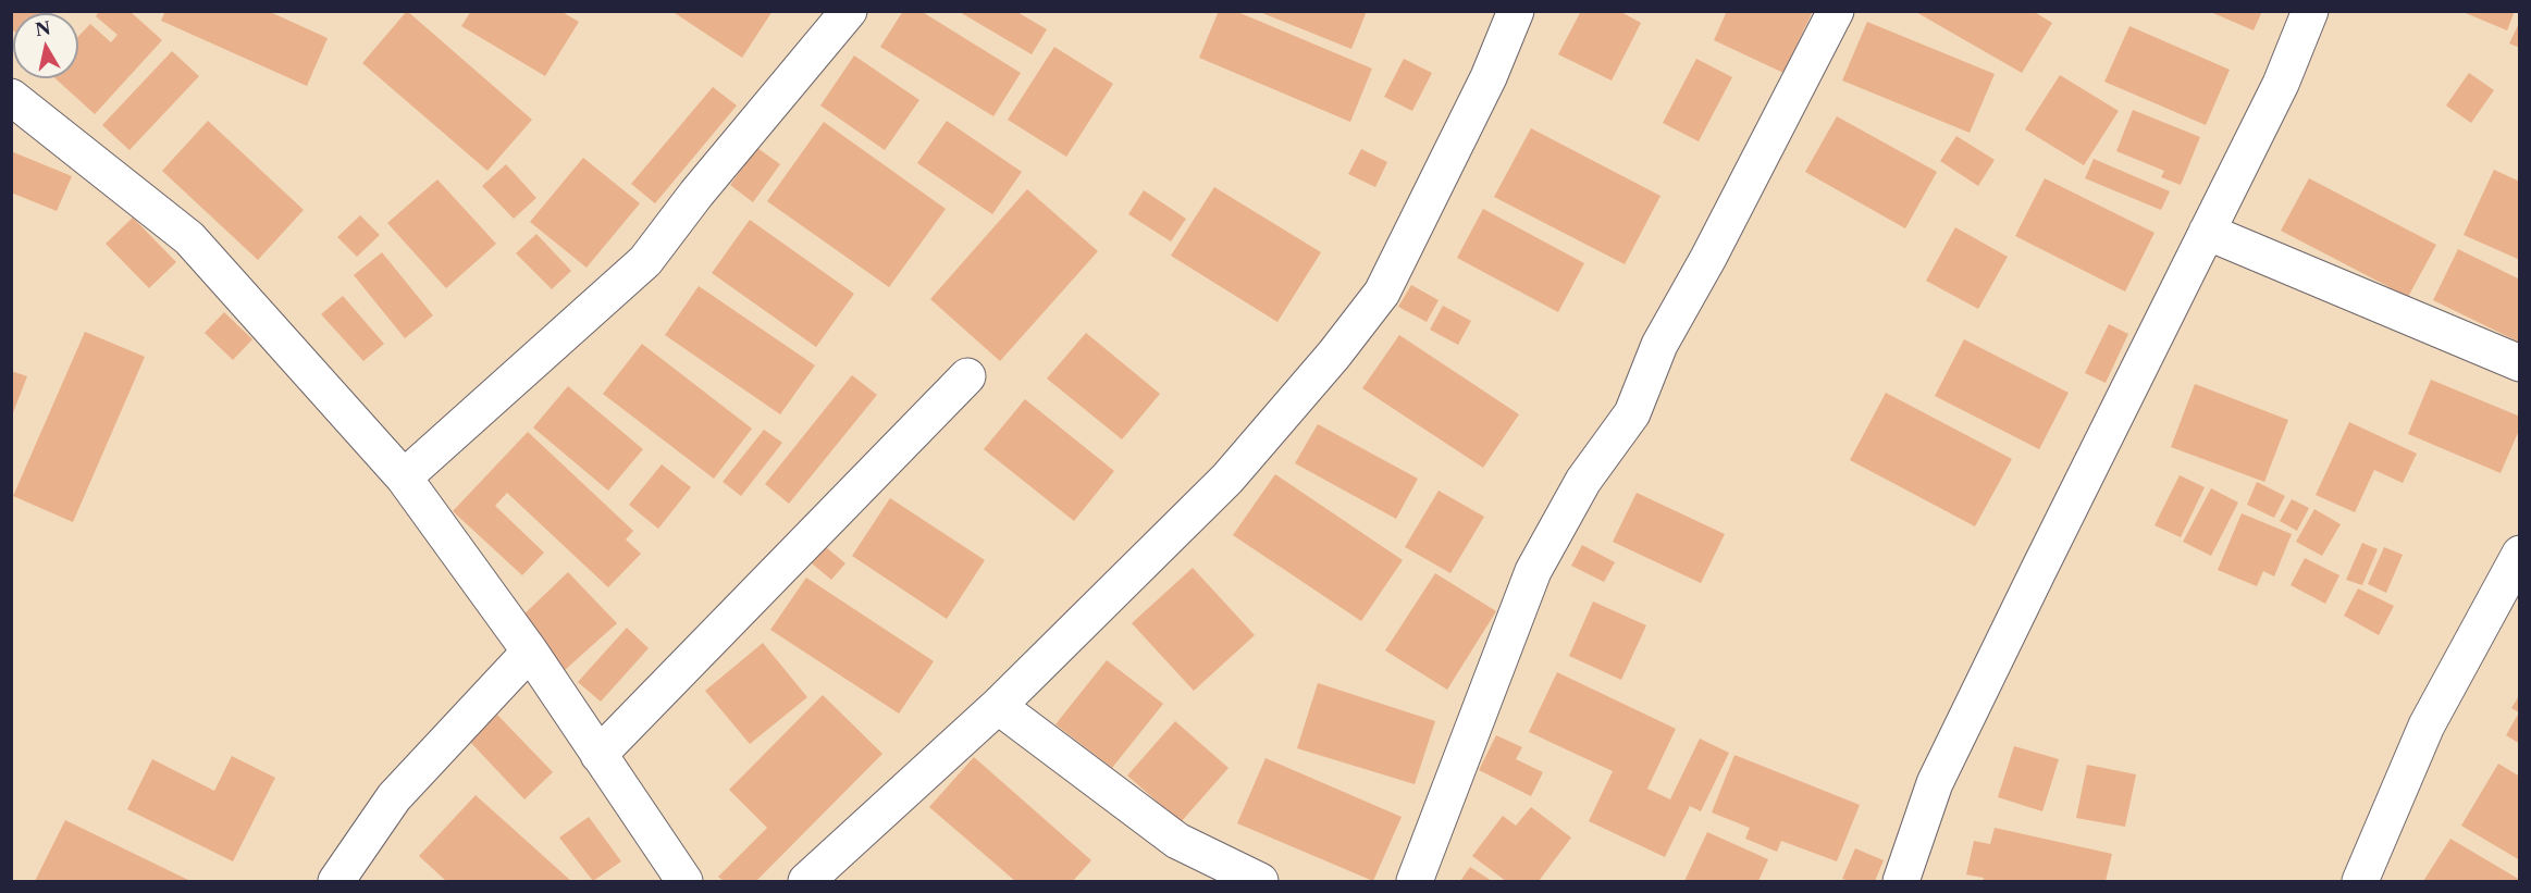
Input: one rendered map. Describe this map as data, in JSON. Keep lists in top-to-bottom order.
{
  "north": "top"
}
